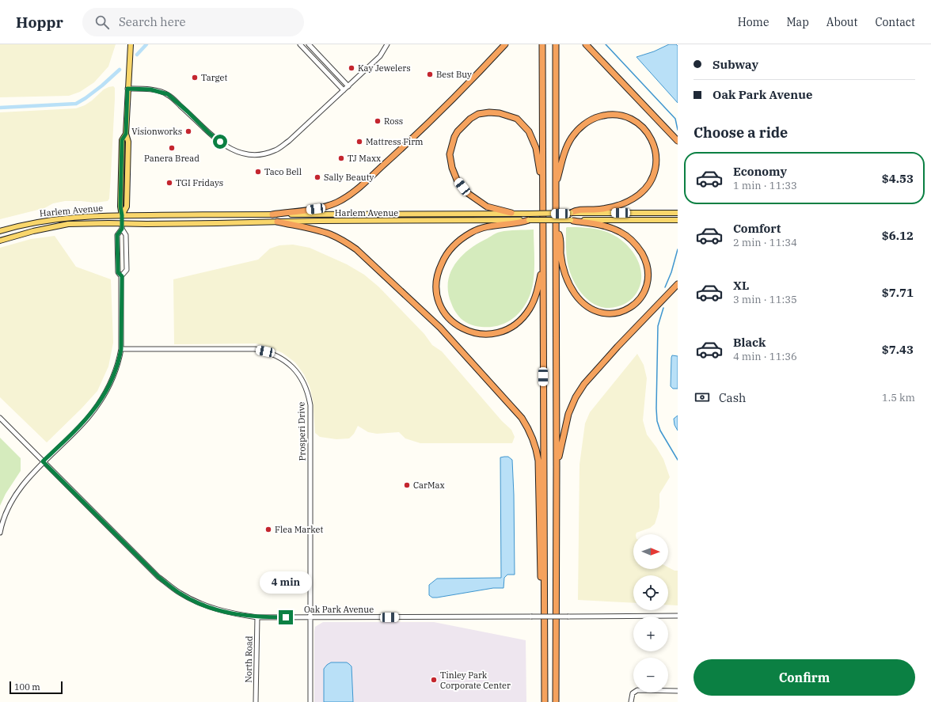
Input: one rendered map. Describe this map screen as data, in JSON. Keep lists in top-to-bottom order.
{
  "streets": {
    "main road": ["Harlem Avenue"],
    "street": ["Prosperi Drive", "Oak Park Avenue", "North Road"]
  },
  "crossings": [
    ["Prosperi Drive", "Oak Park Avenue"],
    ["Oak Park Avenue", "North Road"]
  ],
  "places": [
    "Kay Jewelers",
    "Best Buy",
    "Target",
    "Ross",
    "Visionworks",
    "Mattress Firm",
    "Panera Bread",
    "TJ Maxx",
    "Taco Bell",
    "Sally Beauty",
    "TGI Fridays",
    "CarMax",
    "Flea Market",
    "Tinley Park Corporate Center"
  ],
  "scale_bar": "100 m",
  "north": "right",
  "page": {
    "header": "Hoppr",
    "search": "Search here",
    "nav": [
      "Home",
      "Map",
      "About",
      "Contact"
    ],
    "banner": ["Subway", "Oak Park Avenue"],
    "heading": "Choose a ride",
    "list": [
      {
        "name": "Economy",
        "note": "1 min · 11:33",
        "value": "$4.53"
      },
      {
        "name": "Comfort",
        "note": "2 min · 11:34",
        "value": "$6.12"
      },
      {
        "name": "XL",
        "note": "3 min · 11:35",
        "value": "$7.71"
      },
      {
        "name": "Black",
        "note": "4 min · 11:36",
        "value": "$7.43"
      }
    ],
    "pay": ["Cash", "1.5 km"],
    "map_buttons": ["+", "−"],
    "bubble": "4 min",
    "buttons": "Confirm",
    "scale": "100 m"
  }
}
